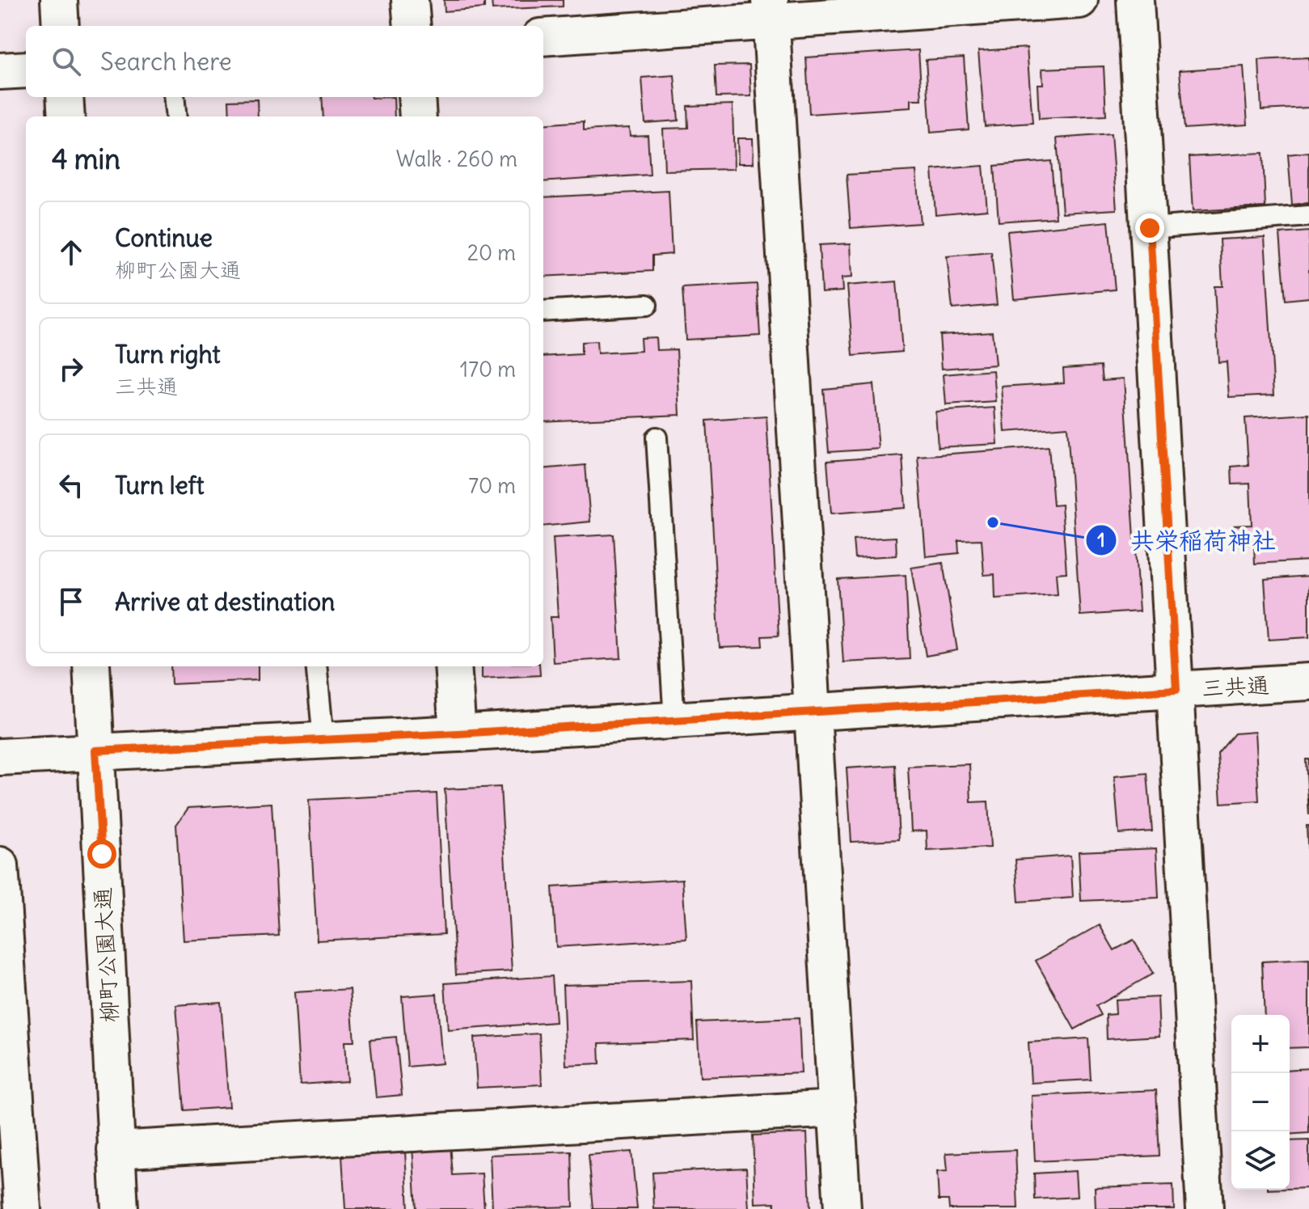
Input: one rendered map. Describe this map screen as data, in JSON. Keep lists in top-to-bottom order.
{
  "streets": {
    "street": ["三共通", "柳町公園大通"]
  },
  "crossings": [
    ["三共通", "柳町公園大通"]
  ],
  "places": ["共栄稲荷神社"],
  "page": {
    "search": "Search here",
    "heading": ["4 min", "Walk · 260 m"],
    "list": [
      ["Continue", "柳町公園大通", "20 m"],
      ["Turn right", "三共通", "170 m"],
      ["Turn left", "70 m"],
      "Arrive at destination"
    ],
    "map_buttons": ["+", "−"]
  }
}
